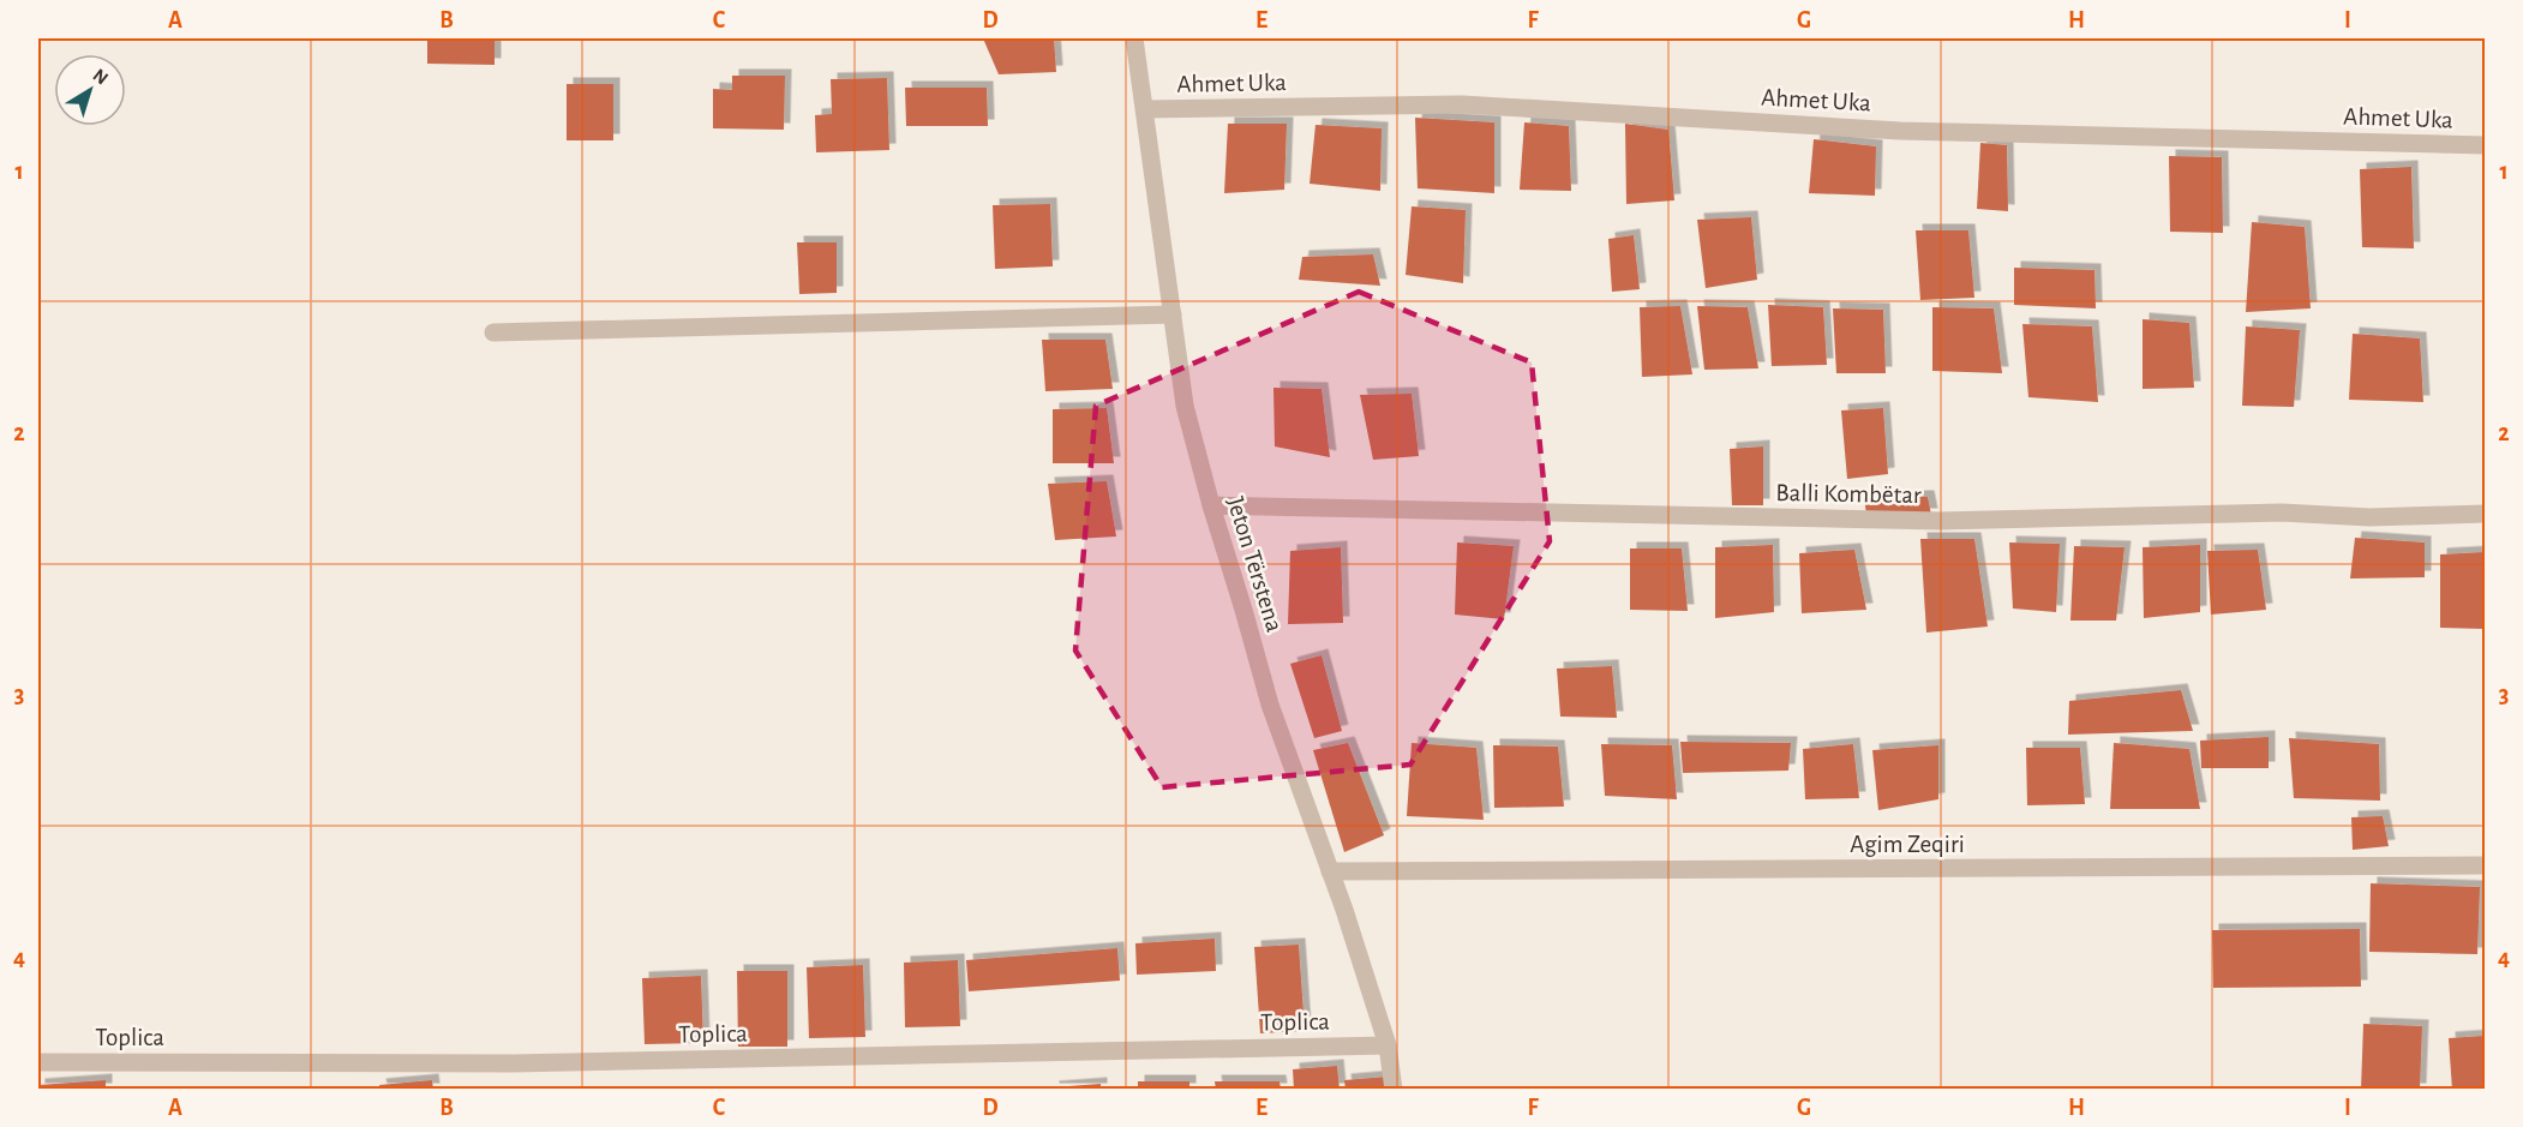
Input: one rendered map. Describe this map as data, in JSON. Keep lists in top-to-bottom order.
{
  "streets": {
    "street": [
      "Ahmet Uka",
      "Balli Kombëtar",
      "Jeton Tërstena",
      "Agim Zeqiri",
      "Toplica"
    ]
  },
  "crossings": [
    ["Ahmet Uka", "Jeton Tërstena"],
    ["Balli Kombëtar", "Jeton Tërstena"],
    ["Jeton Tërstena", "Agim Zeqiri"],
    ["Jeton Tërstena", "Toplica"]
  ],
  "north": "top right",
  "grid": {
    "columns": [
      "A",
      "B",
      "C",
      "D",
      "E",
      "F",
      "G",
      "H",
      "I"
    ],
    "rows": [
      "1",
      "2",
      "3",
      "4"
    ]
  }
}
